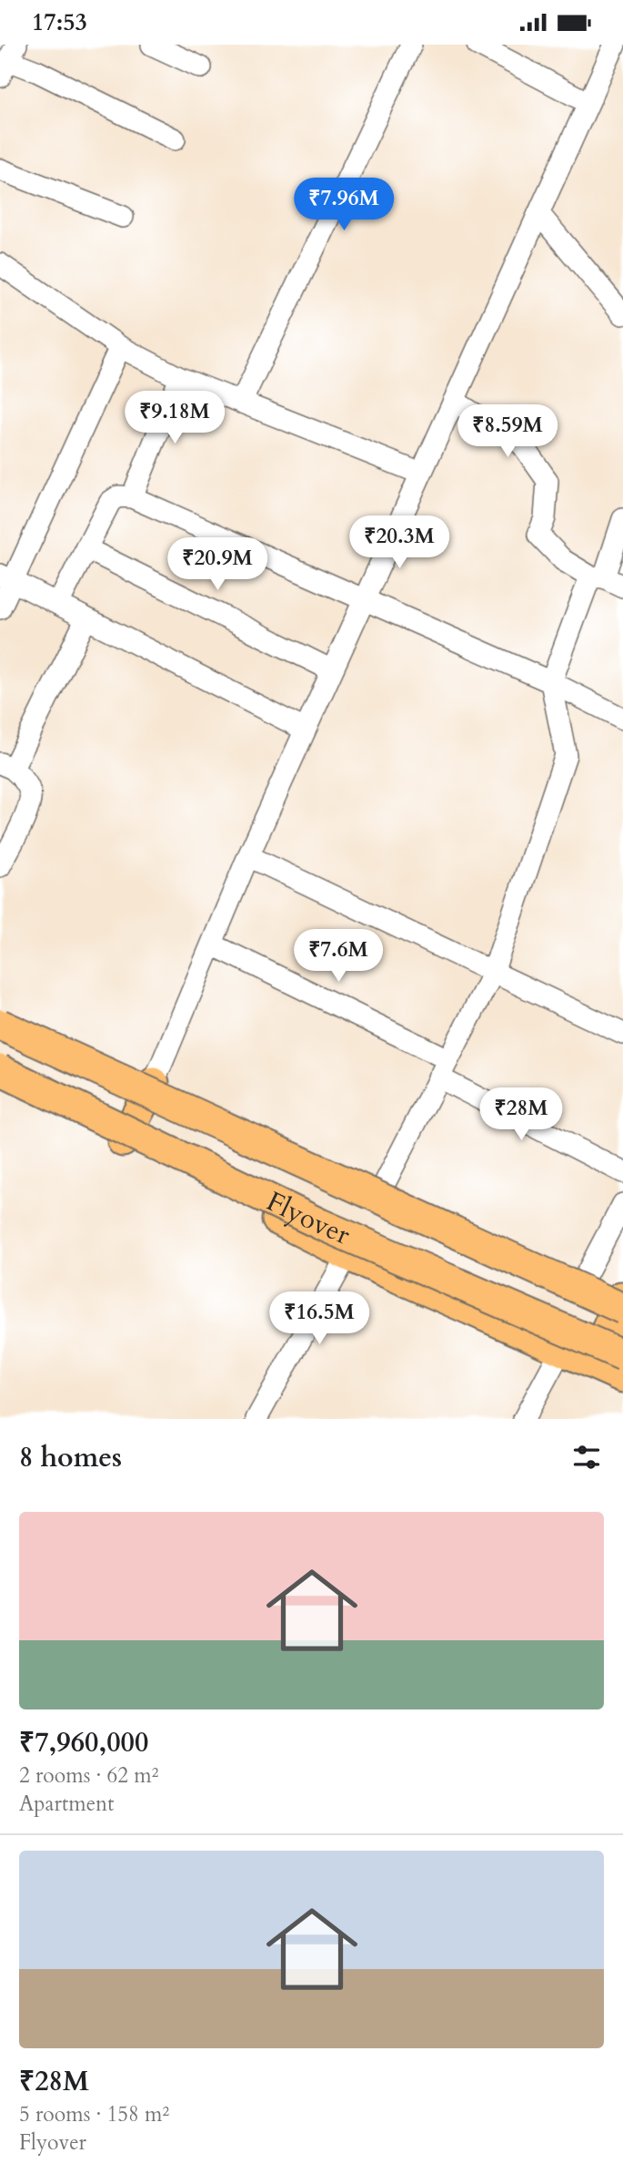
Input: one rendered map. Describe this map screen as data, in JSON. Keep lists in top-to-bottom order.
{
  "streets": {
    "highway": ["Flyover"]
  },
  "page": {
    "status": "17:53",
    "price": [
      "₹7.96M",
      "₹9.18M",
      "₹8.59M",
      "₹20.3M",
      "₹20.9M",
      "₹7.6M",
      "₹28M",
      "₹16.5M"
    ],
    "heading": "8 homes",
    "list": [
      {
        "name": "₹7,960,000",
        "note": "2 rooms · 62 m² · Apartment"
      },
      {
        "name": "₹28M",
        "note": "5 rooms · 158 m² · Flyover"
      }
    ]
  }
}
